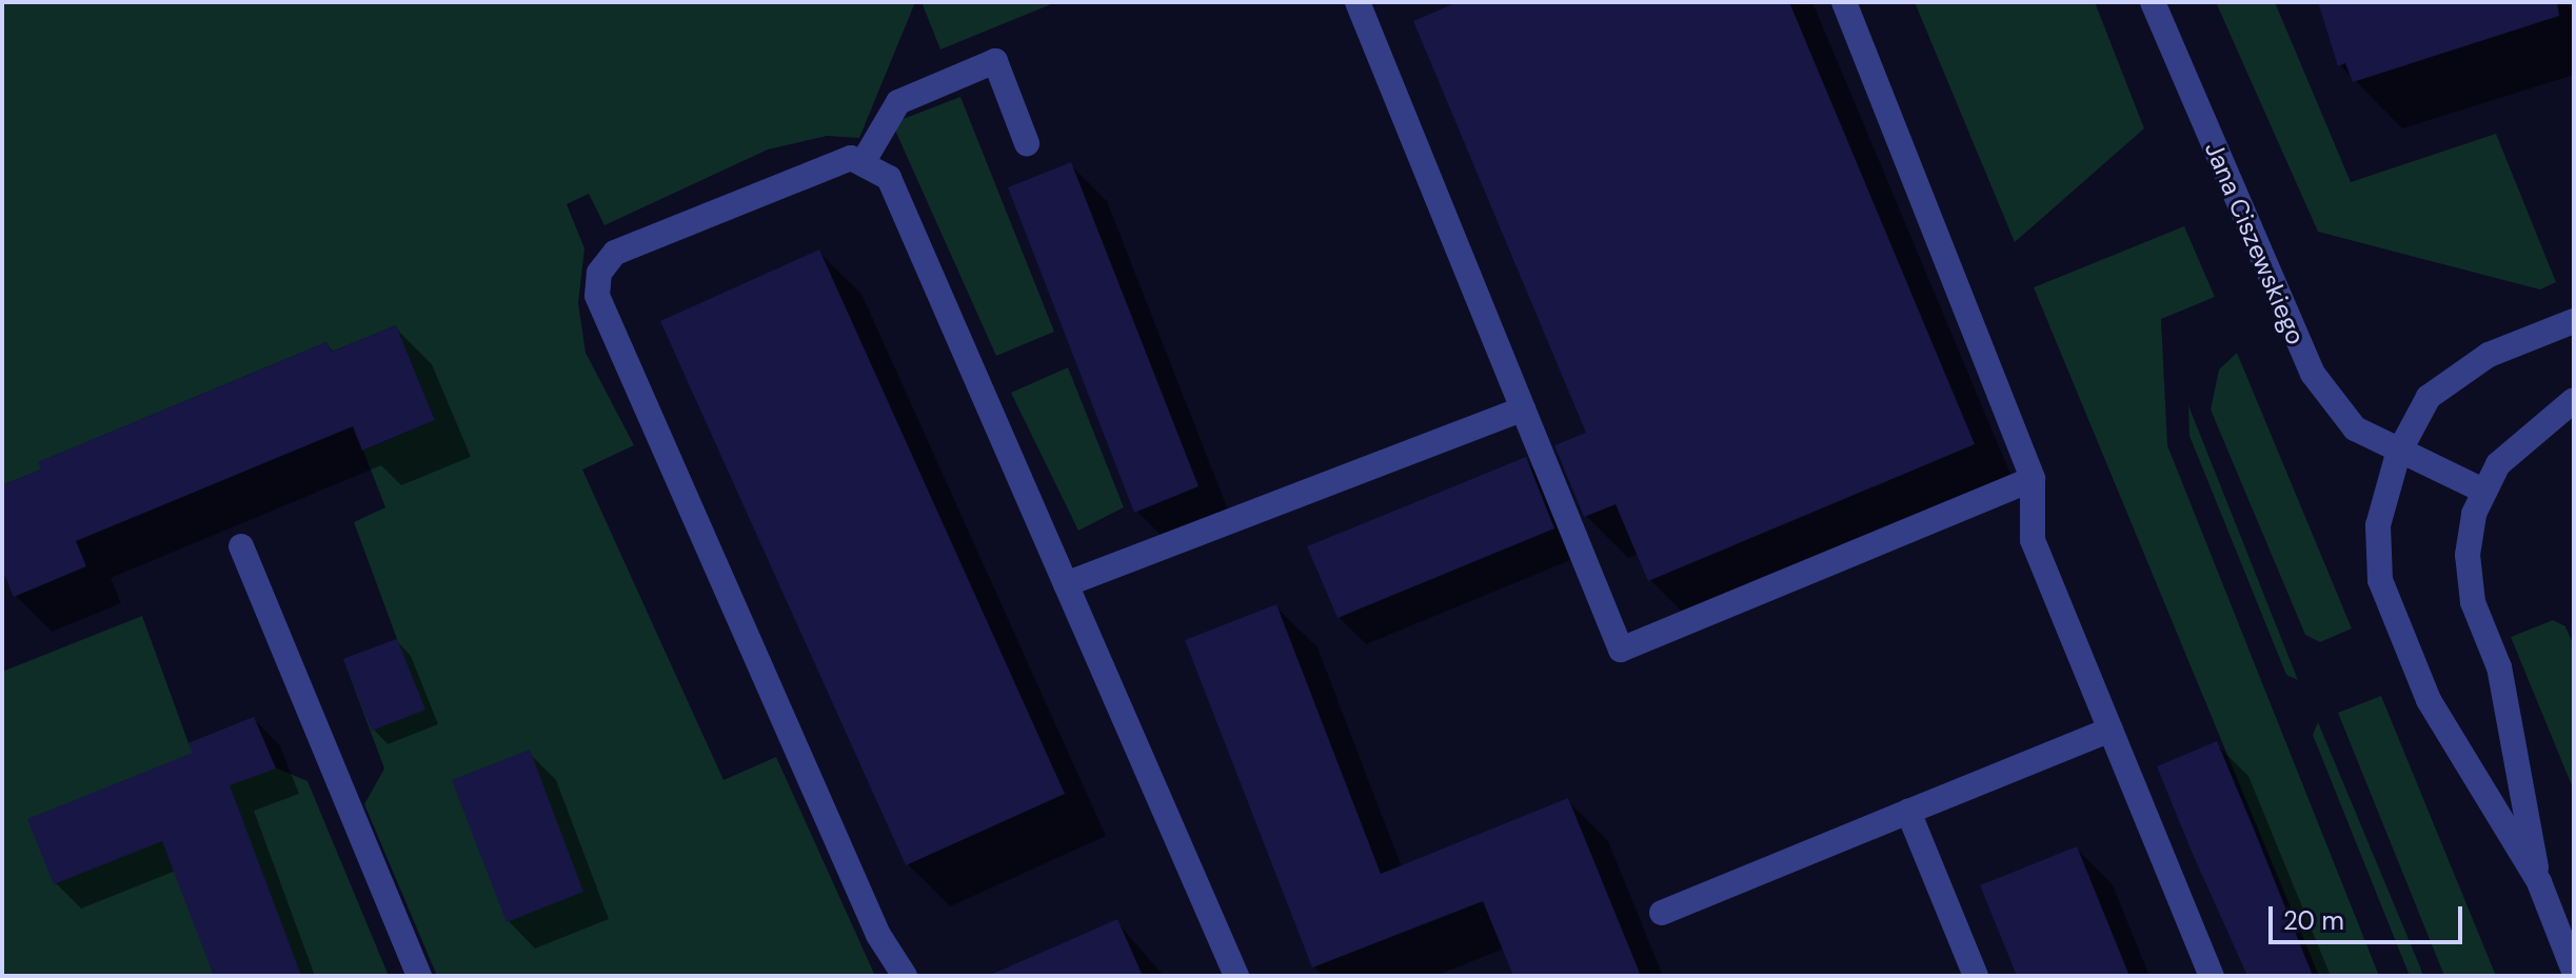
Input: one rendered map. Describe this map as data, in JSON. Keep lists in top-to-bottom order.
{
  "streets": {
    "street": ["Jana Ciszewskiego"]
  },
  "scale_bar": "20 m"
}
